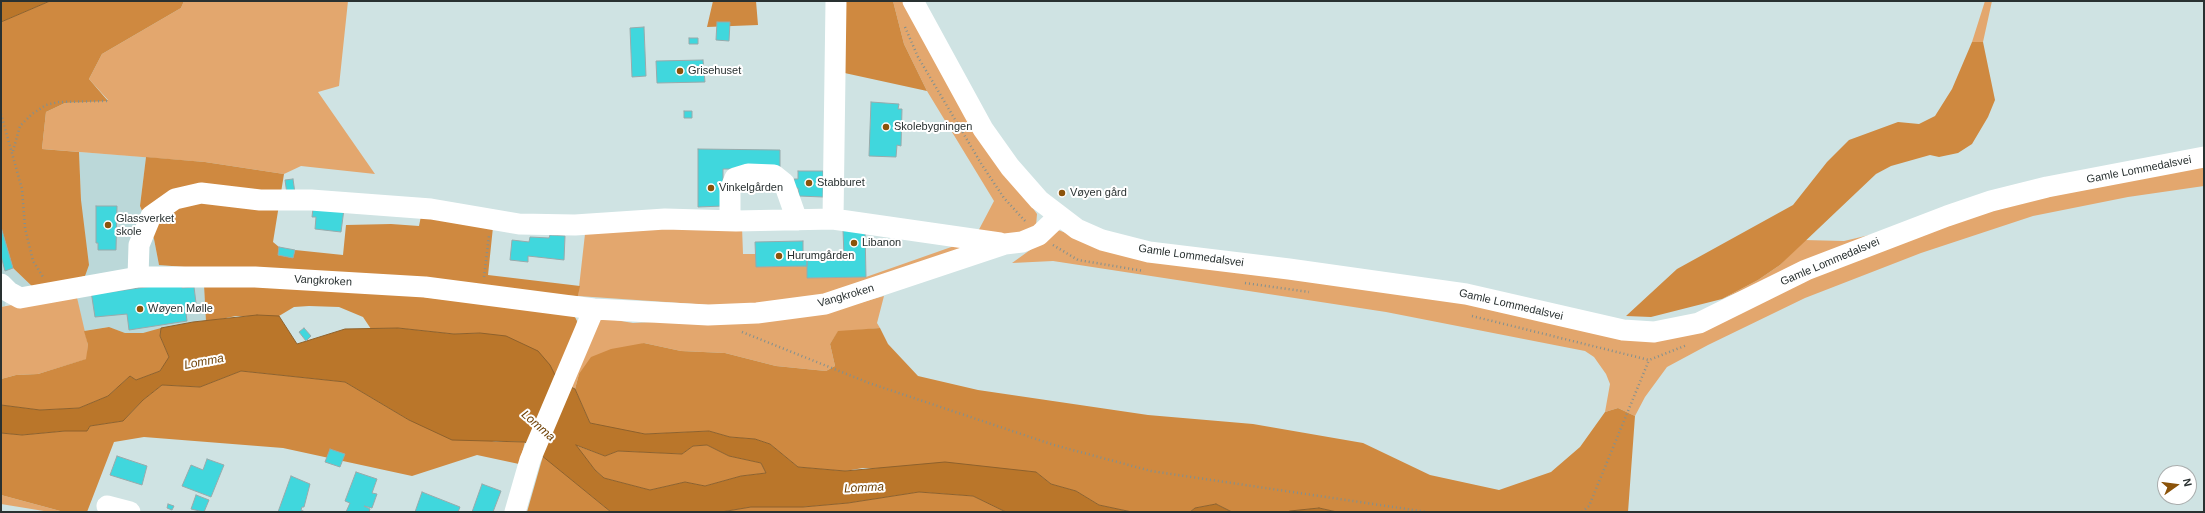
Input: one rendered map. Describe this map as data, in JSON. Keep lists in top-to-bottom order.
{
  "streets": {
    "street": ["Gamle Lommedalsvei", "Vangkroken"]
  },
  "crossings": [
    ["Gamle Lommedalsvei", "Vangkroken"]
  ],
  "water": ["Lomma"],
  "places": [
    "Grisehuset",
    "Skolebygningen",
    "Stabburet",
    "Vinkelgården",
    "Vøyen gård",
    "Glassverket skole",
    "Libanon",
    "Hurumgården",
    "Wøyen Mølle"
  ],
  "north": "right"
}
